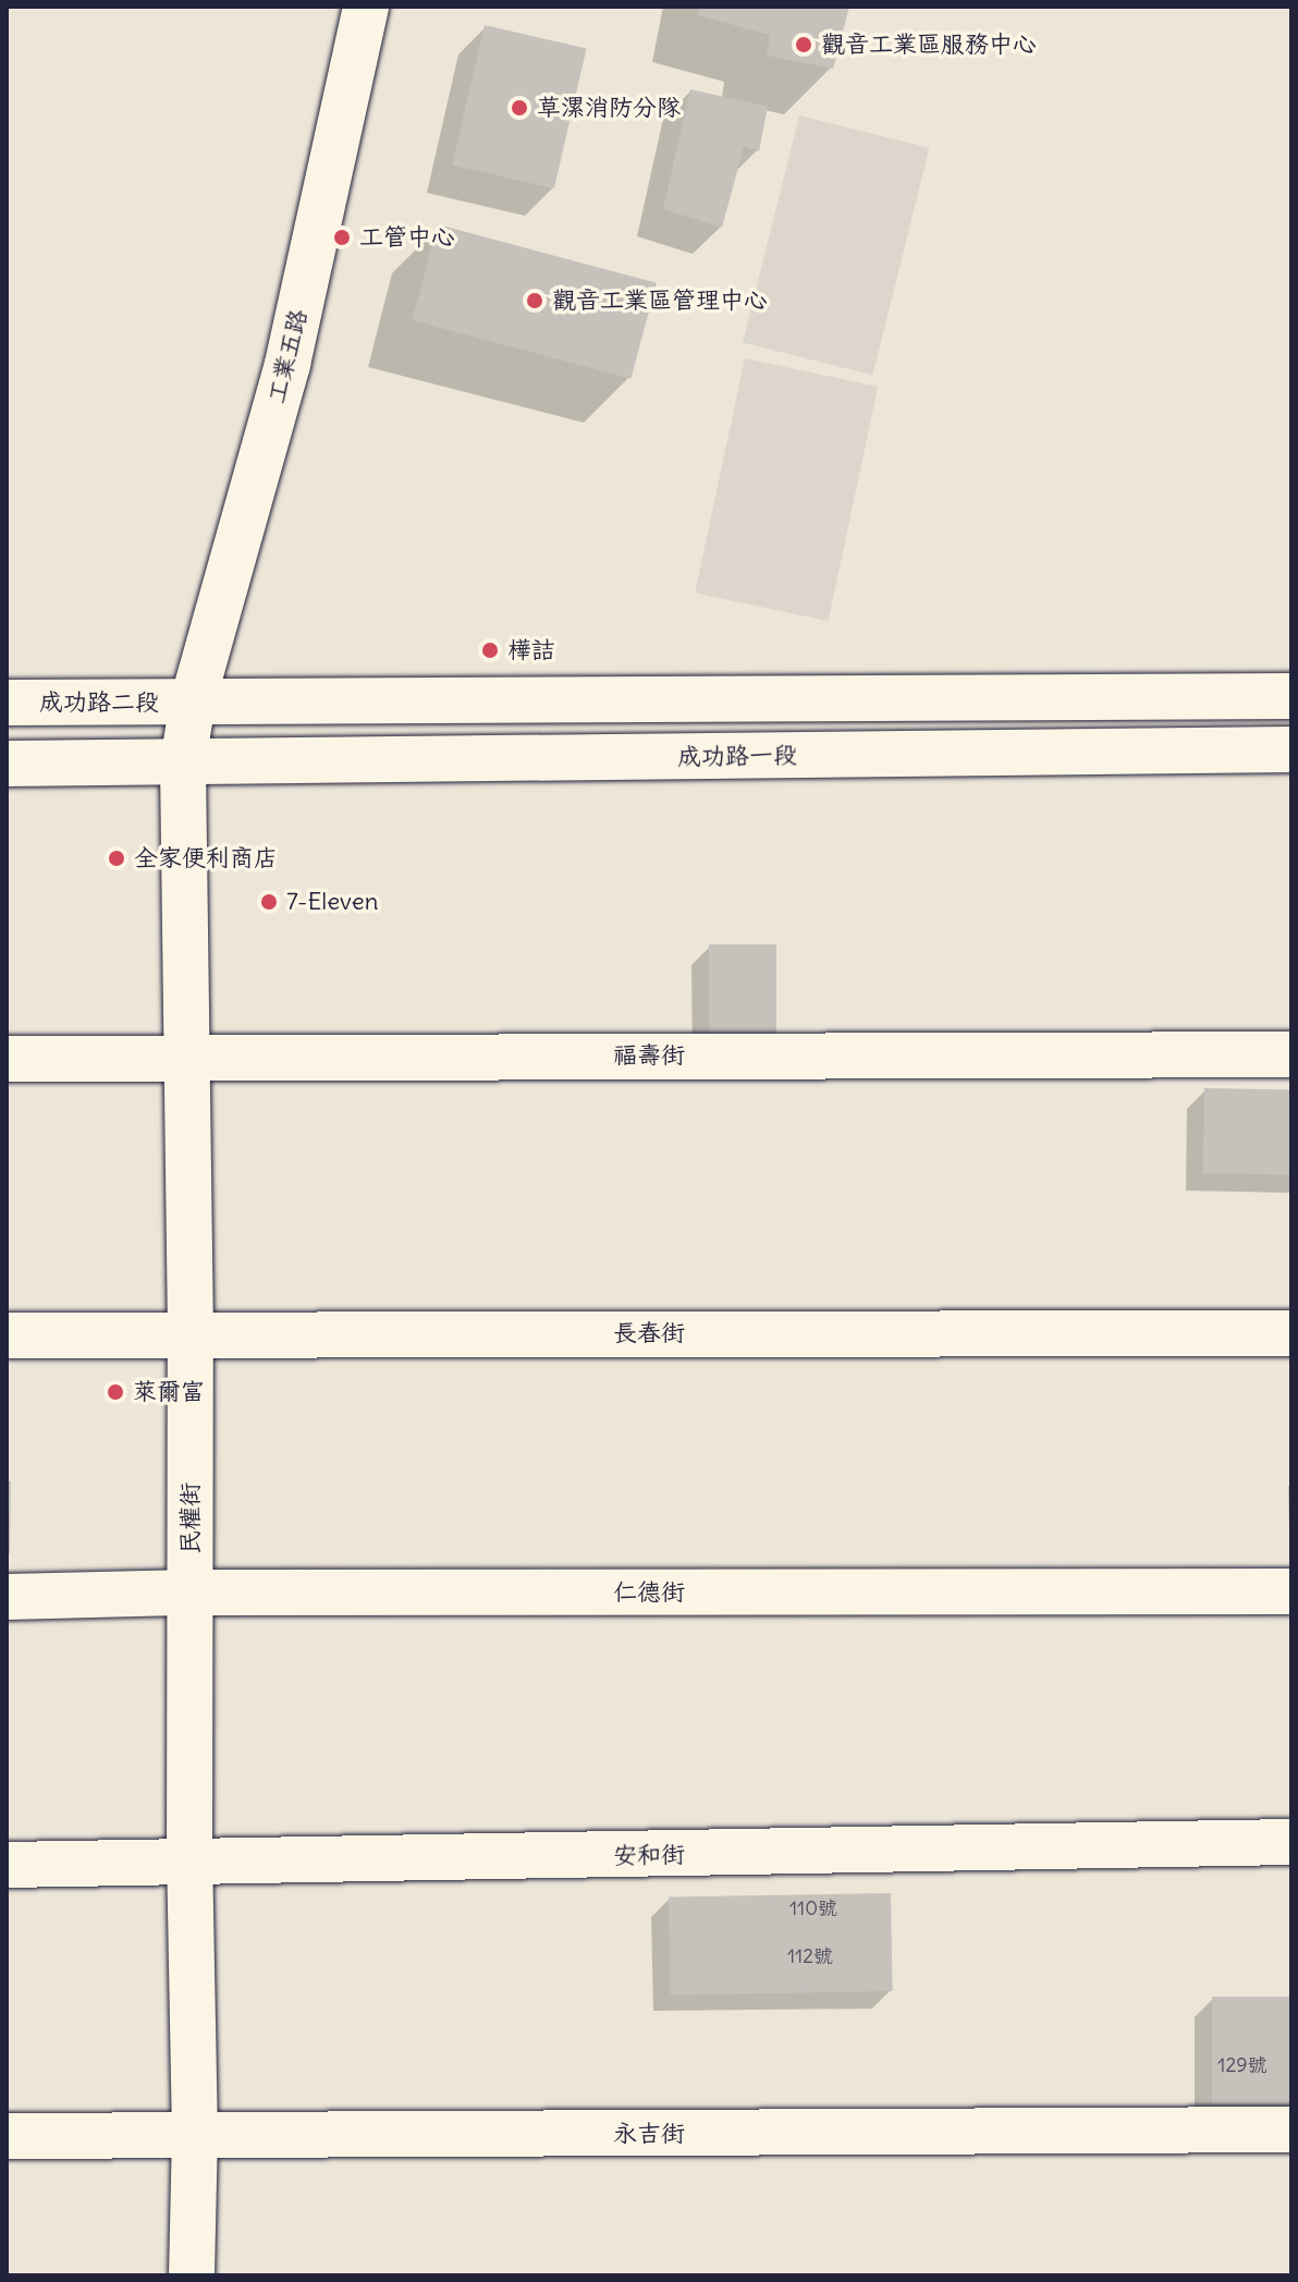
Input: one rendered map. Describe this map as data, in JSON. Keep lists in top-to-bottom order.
{
  "streets": {
    "street": [
      "工業五路",
      "成功路二段",
      "成功路一段",
      "福壽街",
      "長春街",
      "民權街",
      "仁德街",
      "安和街",
      "永吉街"
    ]
  },
  "crossings": [
    ["工業五路", "成功路二段"],
    ["工業五路", "成功路一段"],
    ["工業五路", "民權街"],
    ["成功路一段", "民權街"],
    ["福壽街", "民權街"],
    ["長春街", "民權街"],
    ["民權街", "仁德街"],
    ["民權街", "安和街"],
    ["民權街", "永吉街"]
  ],
  "places": [
    "觀音工業區服務中心",
    "草漯消防分隊",
    "工管中心",
    "觀音工業區管理中心",
    "樺詰",
    "全家便利商店",
    "7-Eleven",
    "萊爾富"
  ],
  "house_numbers": ["110號", "112號", "129號"]
}
